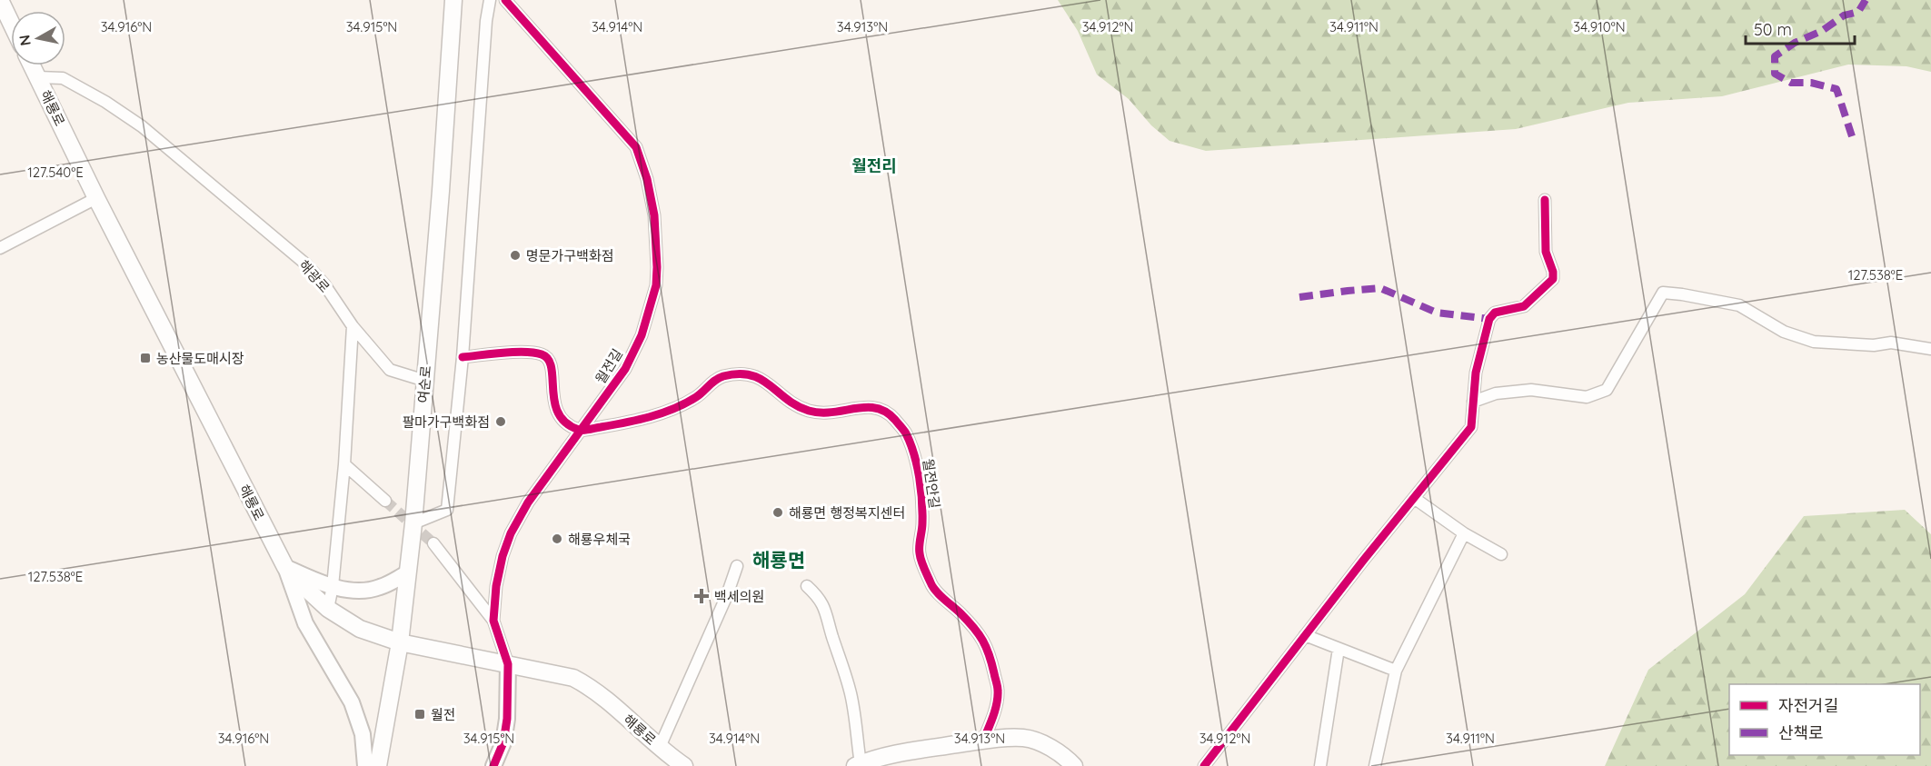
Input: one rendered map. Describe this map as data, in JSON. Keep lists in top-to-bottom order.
{
  "streets": {
    "main road": ["해룡로", "여순로"],
    "street": ["해광로", "월전길", "월전안길"]
  },
  "crossings": [
    ["해룡로", "해광로"],
    ["해룡로", "월전길"],
    ["해룡로", "여순로"],
    ["해광로", "여순로"],
    ["월전길", "월전안길"]
  ],
  "districts": ["월전리", "해룡면"],
  "places": {
    "other": [
      "명문가구백화점",
      "팔마가구백화점",
      "해룡면 행정복지센터",
      "해룡우체국"
    ],
    "transit": ["농산물도매시장", "월전"],
    "health": ["백세의원"]
  },
  "legend": ["자전거길", "산책로"],
  "scale_bar": "50 m",
  "north": "left",
  "coordinates": [
    "34.911°N",
    "34.916°N",
    "34.915°N",
    "34.914°N",
    "34.913°N",
    "34.912°N",
    "34.910°N",
    "127.540°E",
    "127.538°E"
  ]
}
